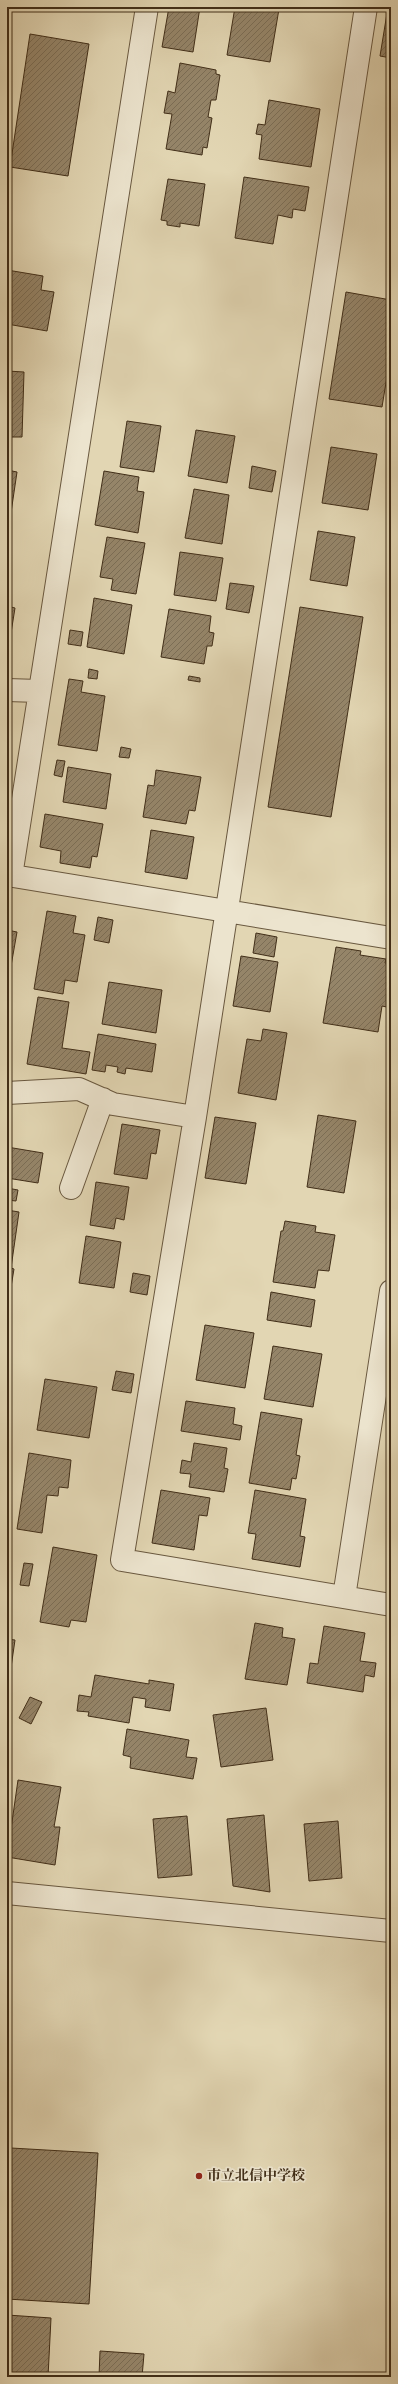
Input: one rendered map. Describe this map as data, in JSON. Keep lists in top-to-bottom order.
{
  "places": ["市立北信中学校"]
}
